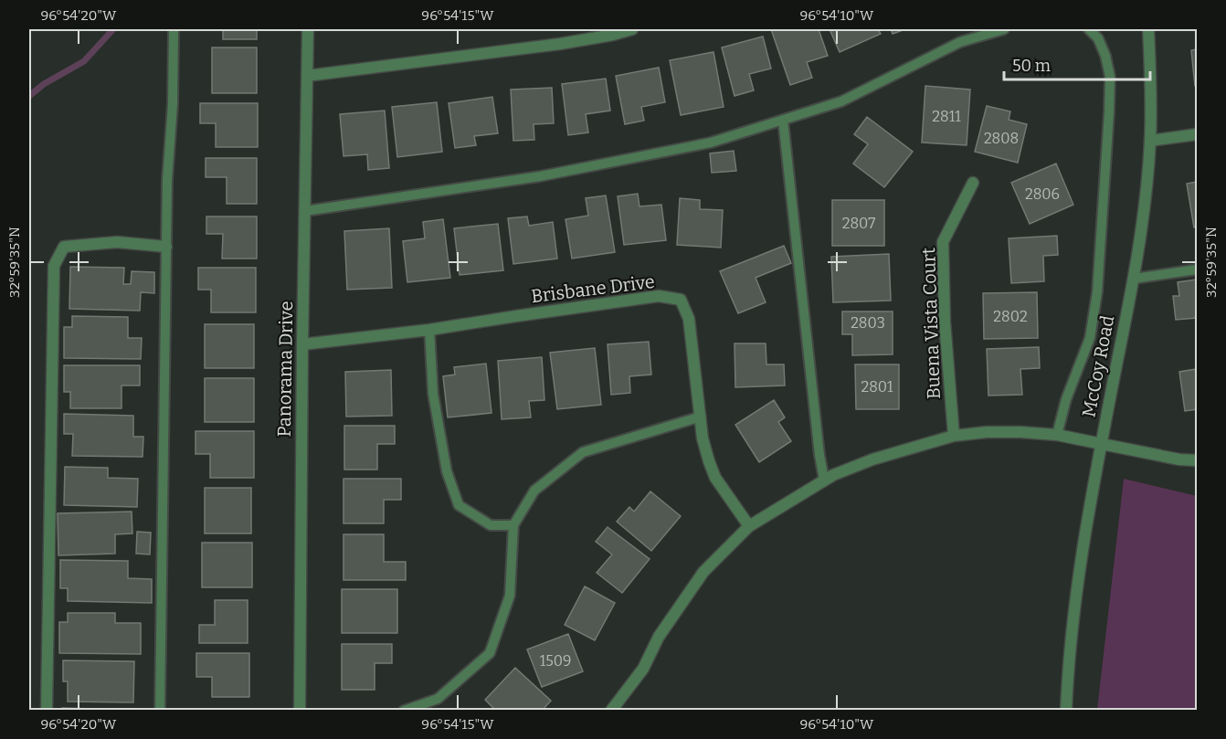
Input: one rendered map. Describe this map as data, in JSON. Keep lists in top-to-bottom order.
{
  "streets": {
    "street": [
      "Brisbane Drive",
      "Buena Vista Court",
      "McCoy Road",
      "Panorama Drive"
    ]
  },
  "crossings": [
    ["Brisbane Drive", "Panorama Drive"]
  ],
  "house_numbers": [
    "2811",
    "2808",
    "2806",
    "2807",
    "2802",
    "2803",
    "2801",
    "1509"
  ],
  "scale_bar": "50 m",
  "coordinates": [
    "96°54'20\"W",
    "96°54'15\"W",
    "96°54'10\"W",
    "32°59'35\"N"
  ]
}
